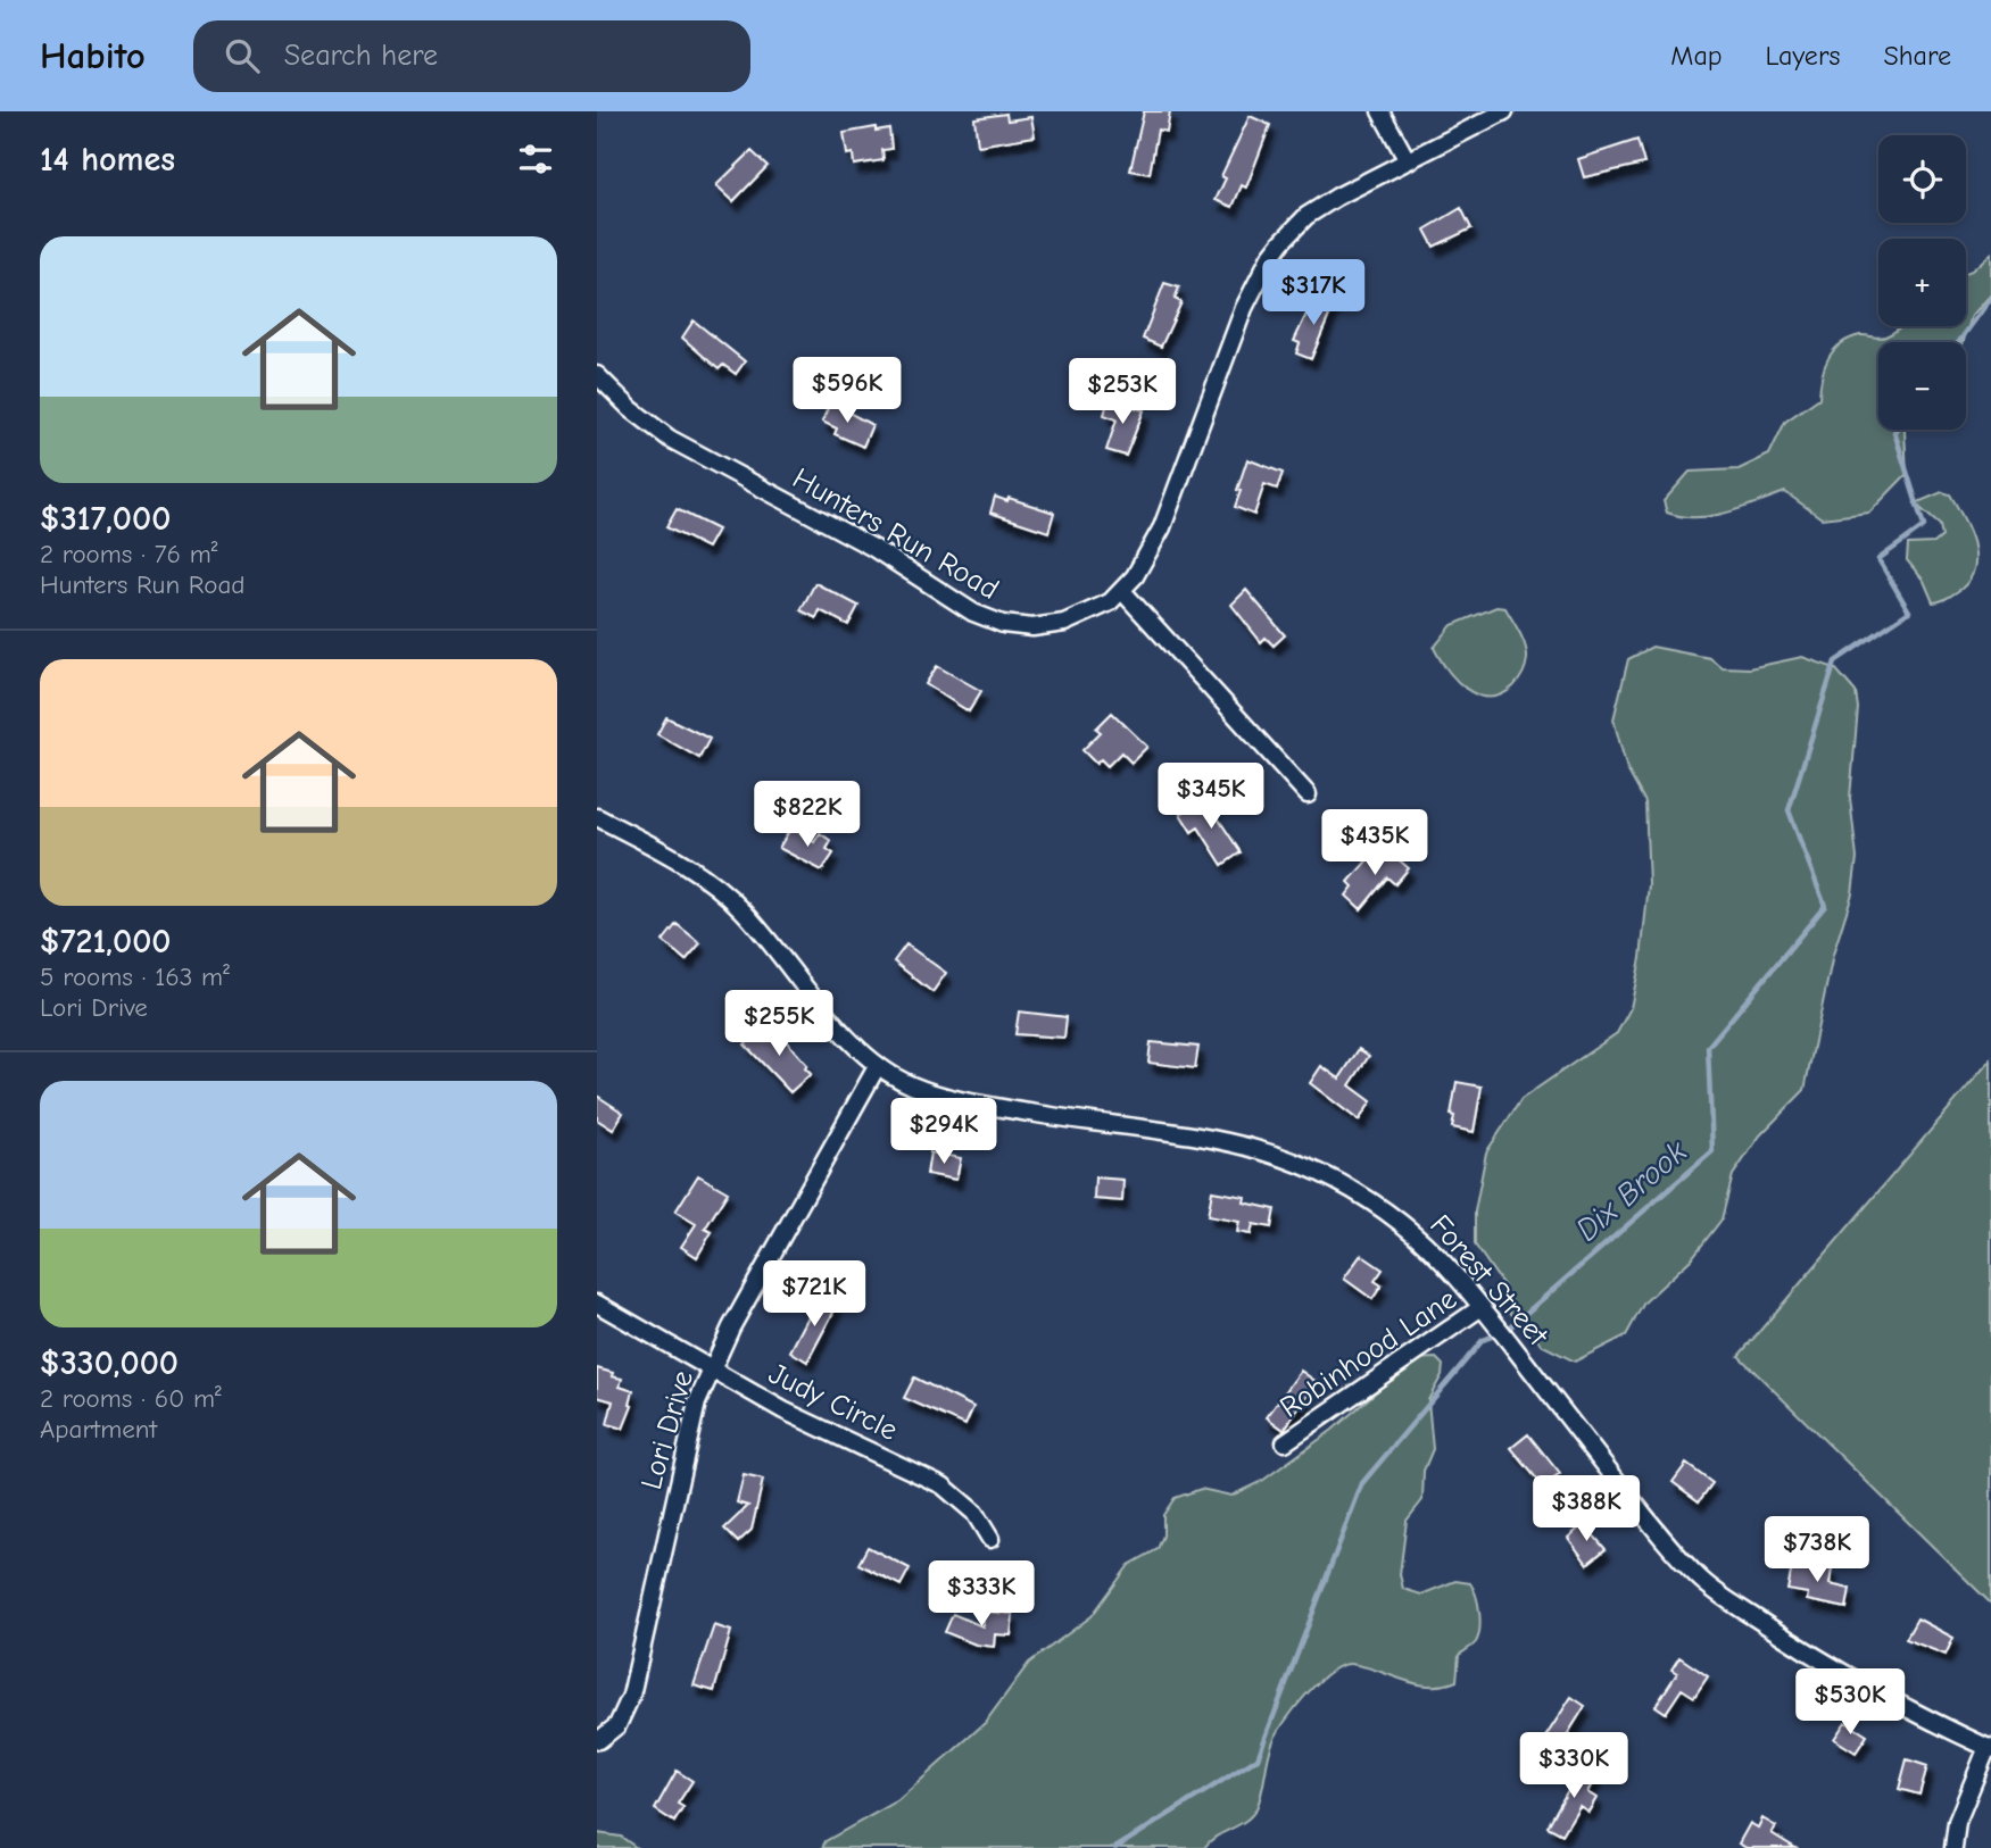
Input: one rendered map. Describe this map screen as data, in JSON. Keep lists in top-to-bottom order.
{
  "streets": {
    "street": [
      "Hunters Run Road",
      "Forest Street",
      "Robinhood Lane",
      "Judy Circle",
      "Lori Drive"
    ]
  },
  "crossings": [
    ["Forest Street", "Robinhood Lane"],
    ["Forest Street", "Lori Drive"],
    ["Judy Circle", "Lori Drive"]
  ],
  "water": ["Dix Brook"],
  "page": {
    "header": "Habito",
    "search": "Search here",
    "nav": ["Map", "Layers", "Share"],
    "heading": "14 homes",
    "map_buttons": ["+", "−"],
    "list": [
      {
        "name": "$317,000",
        "note": "2 rooms · 76 m² · Hunters Run Road"
      },
      {
        "name": "$721,000",
        "note": "5 rooms · 163 m² · Lori Drive"
      },
      {
        "name": "$330,000",
        "note": "2 rooms · 60 m² · Apartment"
      }
    ],
    "price": [
      "$317K",
      "$596K",
      "$253K",
      "$345K",
      "$822K",
      "$435K",
      "$255K",
      "$294K",
      "$721K",
      "$388K",
      "$738K",
      "$333K",
      "$530K",
      "$330K"
    ]
  }
}
